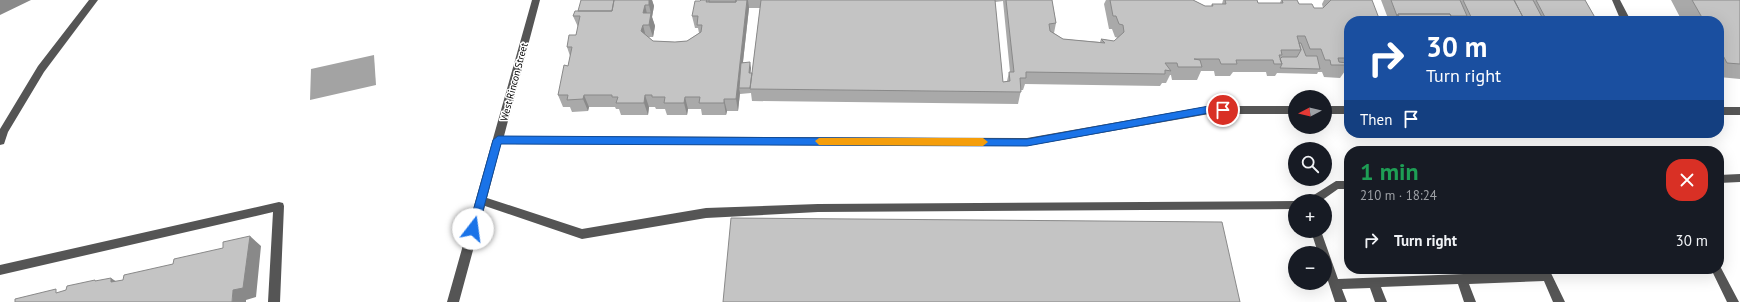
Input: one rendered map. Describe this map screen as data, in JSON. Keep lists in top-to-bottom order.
{
  "streets": {
    "street": ["West Rincon Street"]
  },
  "north": "left",
  "page": {
    "turn": ["30 m", "Turn right"],
    "map_buttons": ["+", "−"],
    "then": "Then",
    "heading": ["1 min", "210 m · 18:24"],
    "list": [
      {
        "name": "Turn right",
        "value": "30 m"
      }
    ]
  }
}
